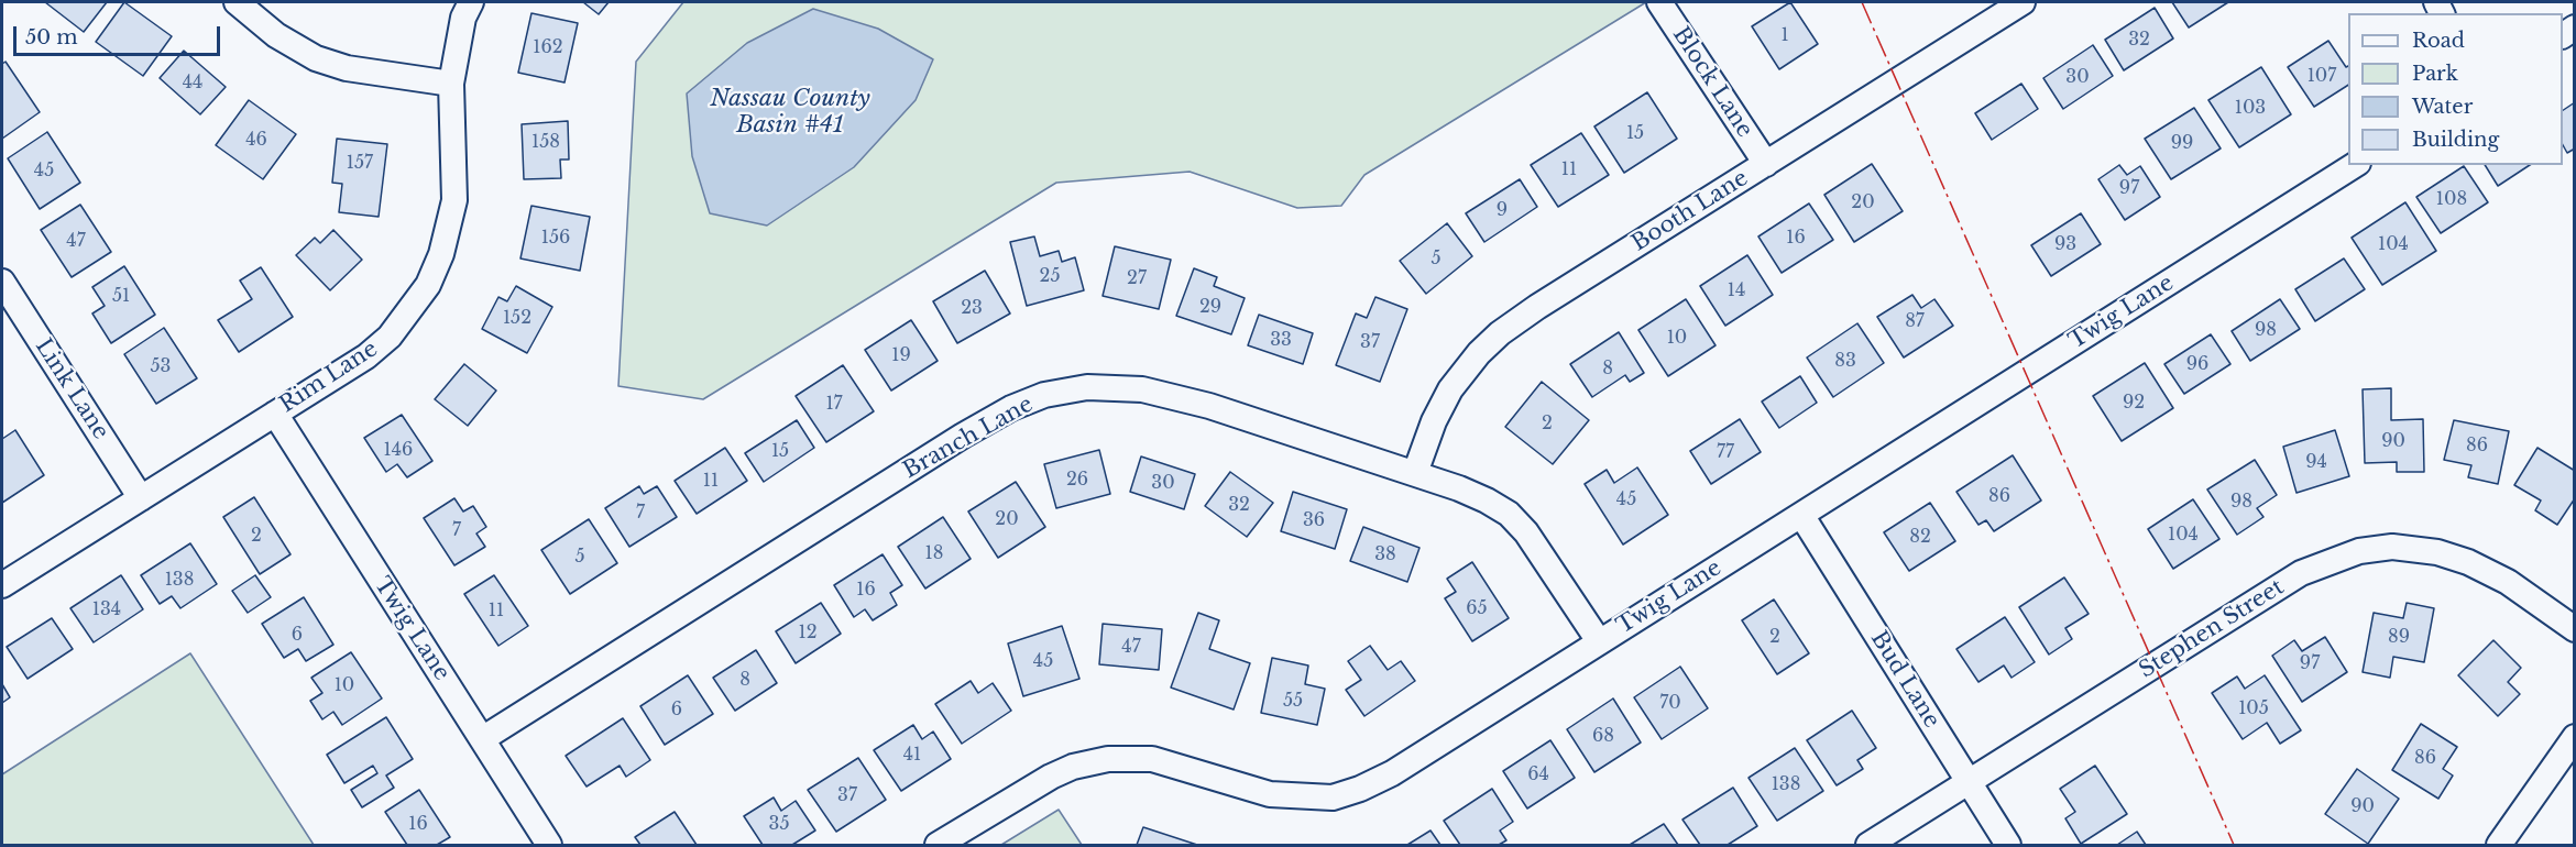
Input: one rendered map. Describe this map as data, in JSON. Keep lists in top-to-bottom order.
{
  "streets": {
    "street": [
      "Block Lane",
      "Booth Lane",
      "Twig Lane",
      "Rim Lane",
      "Link Lane",
      "Branch Lane",
      "Stephen Street",
      "Bud Lane"
    ]
  },
  "crossings": [
    ["Block Lane", "Booth Lane"],
    ["Booth Lane", "Branch Lane"],
    ["Twig Lane", "Rim Lane"],
    ["Twig Lane", "Branch Lane"],
    ["Twig Lane", "Bud Lane"],
    ["Rim Lane", "Link Lane"],
    ["Stephen Street", "Bud Lane"]
  ],
  "water": ["Nassau County Basin #41"],
  "house_numbers": [
    "1",
    "32",
    "162",
    "107",
    "30",
    "44",
    "103",
    "15",
    "46",
    "158",
    "99",
    "157",
    "11",
    "45",
    "97",
    "108",
    "20",
    "9",
    "156",
    "16",
    "47",
    "93",
    "104",
    "5",
    "25",
    "27",
    "14",
    "51",
    "29",
    "23",
    "152",
    "87",
    "98",
    "10",
    "33",
    "37",
    "19",
    "83",
    "96",
    "53",
    "8",
    "92",
    "17",
    "2",
    "90",
    "86",
    "146",
    "15",
    "77",
    "94",
    "26",
    "11",
    "30",
    "86",
    "45",
    "98",
    "32",
    "7",
    "20",
    "36",
    "7",
    "104",
    "2",
    "82",
    "18",
    "38",
    "5",
    "138",
    "16",
    "65",
    "134",
    "11",
    "12",
    "6",
    "2",
    "89",
    "47",
    "45",
    "97",
    "8",
    "10",
    "55",
    "70",
    "105",
    "6",
    "68",
    "41",
    "86",
    "64",
    "138",
    "37",
    "90",
    "16",
    "35"
  ],
  "legend": [
    "Road",
    "Park",
    "Water",
    "Building"
  ],
  "scale_bar": "50 m"
}
